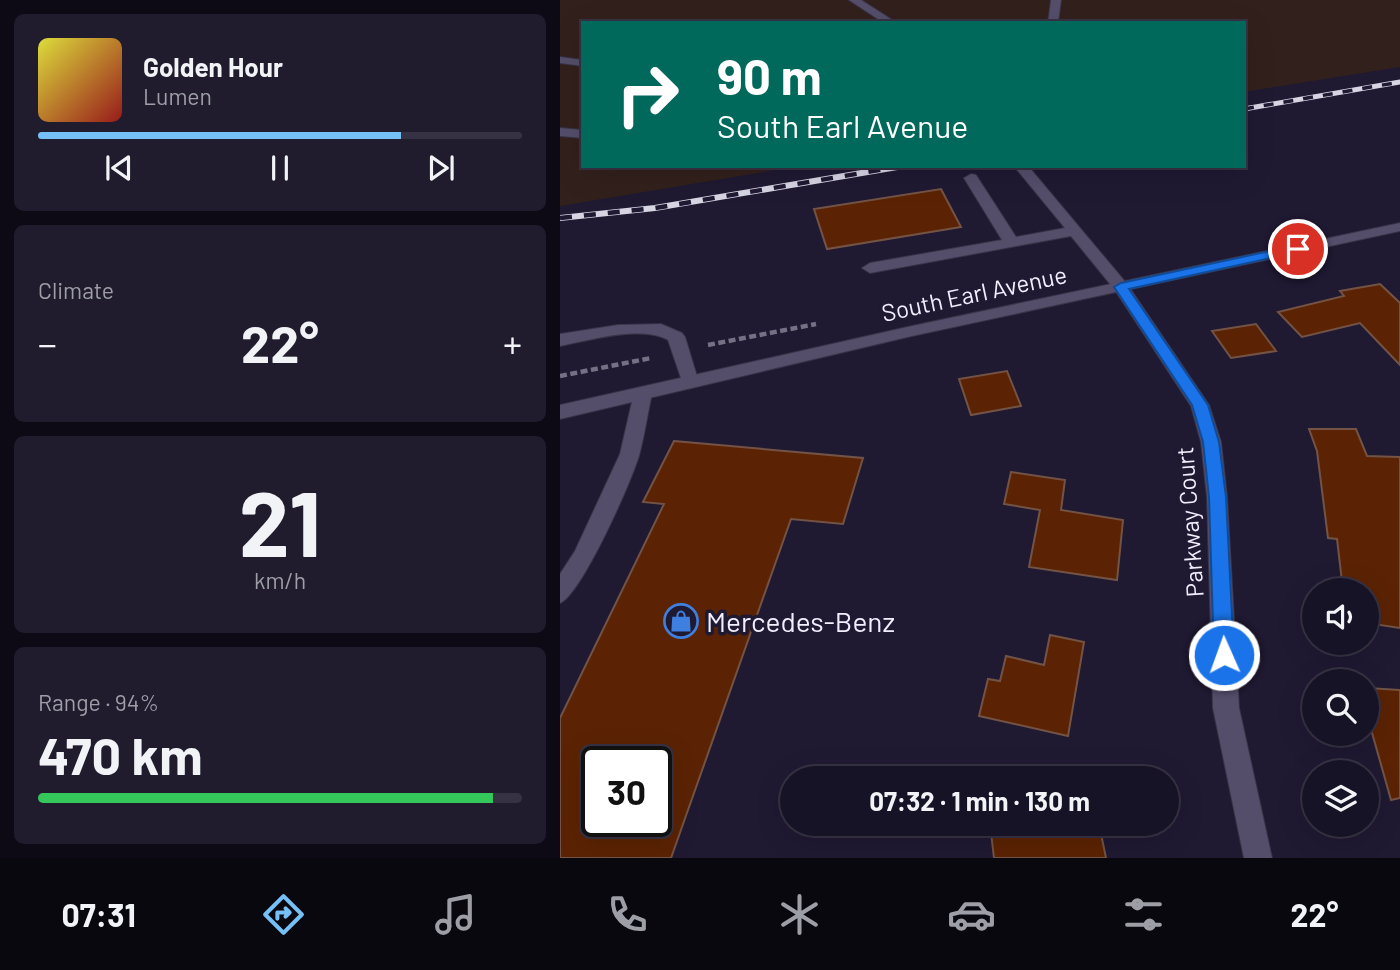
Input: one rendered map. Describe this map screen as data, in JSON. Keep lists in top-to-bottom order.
{
  "streets": {
    "street": ["South Earl Avenue", "Parkway Court"]
  },
  "crossings": [
    ["South Earl Avenue", "Parkway Court"]
  ],
  "places": {
    "shop": ["Mercedes-Benz"]
  },
  "page": {
    "turn": ["90 m", "South Earl Avenue"],
    "song": ["Golden Hour", "Lumen"],
    "tile": [
      "Climate",
      ["21", "km/h"],
      ["Range · 94%", "470 km"]
    ],
    "heat": ["−", "22°", "+"],
    "limit": "30",
    "trip": "07:32 · 1 min · 130 m",
    "tabs": ["07:31", "22°"]
  }
}
